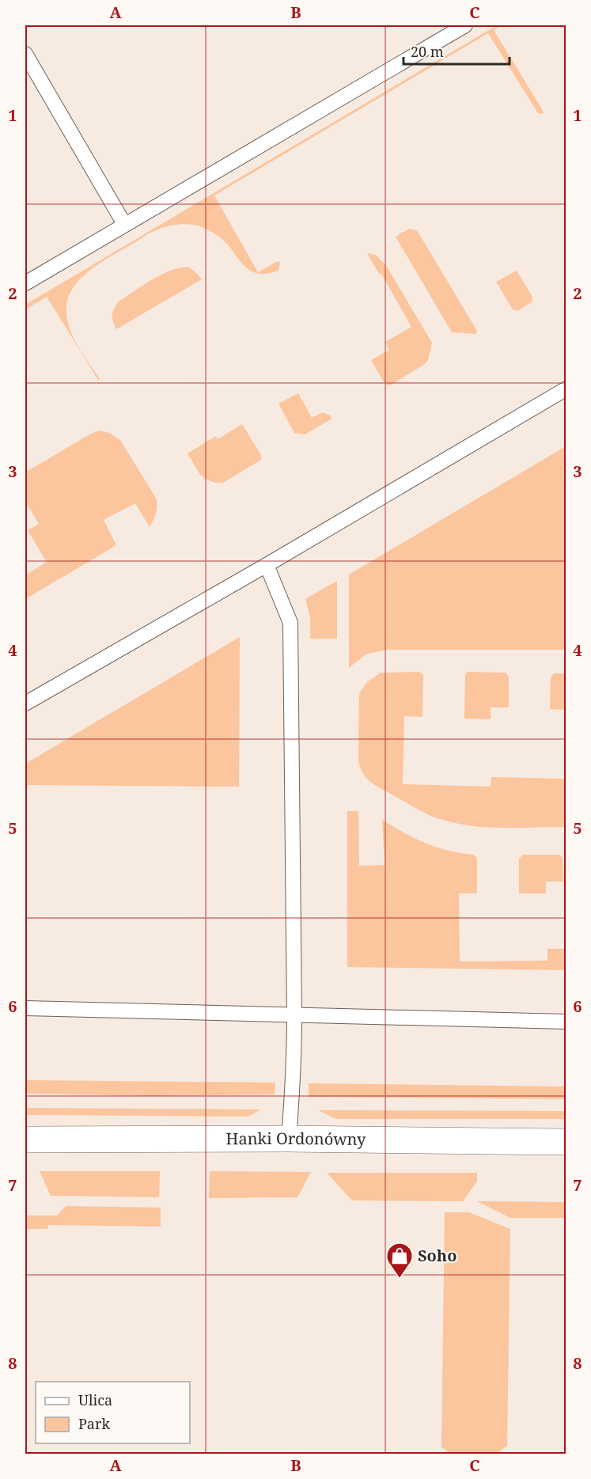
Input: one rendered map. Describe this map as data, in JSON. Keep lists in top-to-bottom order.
{
  "streets": {
    "street": ["Hanki Ordonówny"]
  },
  "places": {
    "shop": ["Soho"]
  },
  "legend": ["Ulica", "Park"],
  "scale_bar": "20 m",
  "grid": {
    "columns": ["A", "B", "C"],
    "rows": [
      "1",
      "2",
      "3",
      "4",
      "5",
      "6",
      "7",
      "8"
    ]
  }
}
